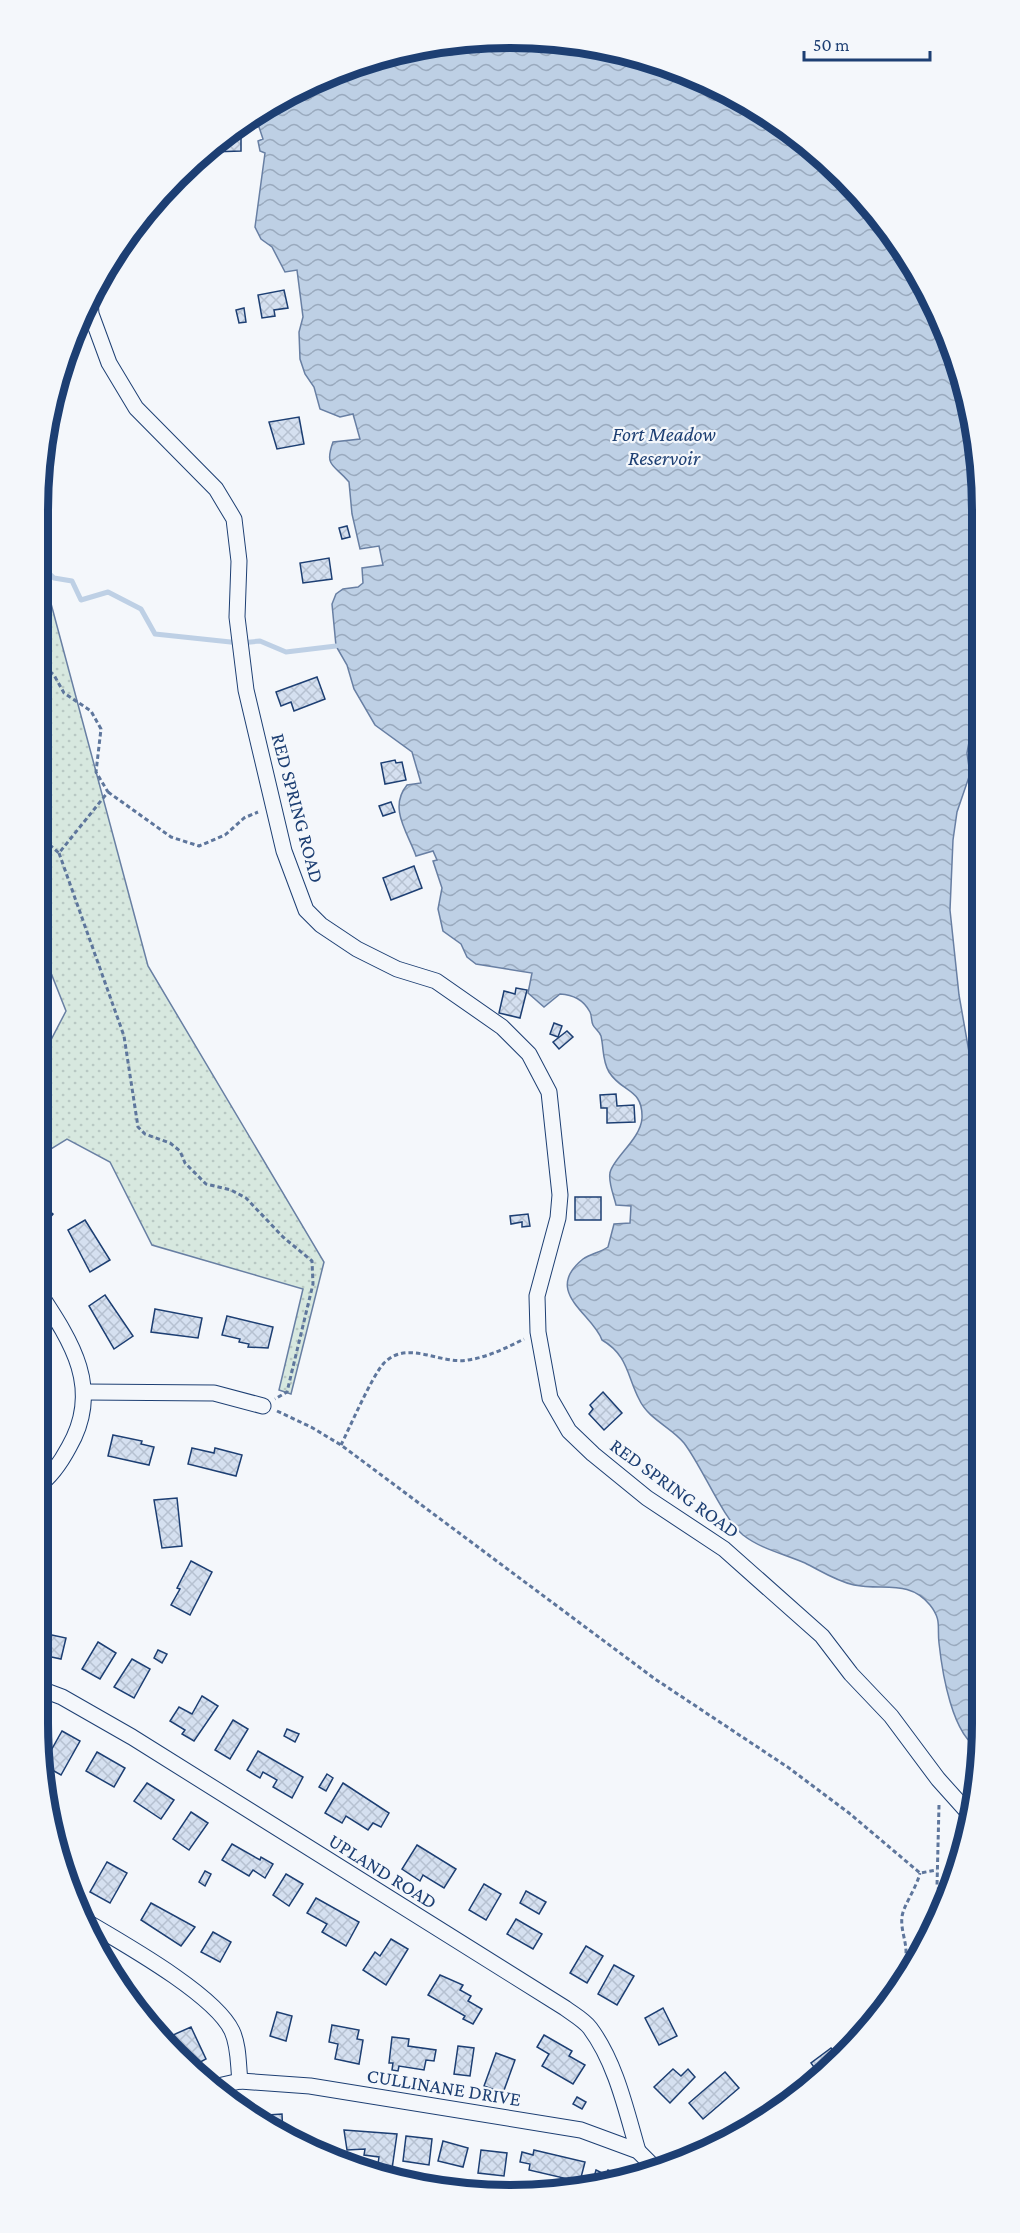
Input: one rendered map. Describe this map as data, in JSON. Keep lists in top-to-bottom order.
{
  "streets": {
    "street": ["RED SPRING ROAD", "UPLAND ROAD", "CULLINANE DRIVE"]
  },
  "crossings": [
    ["UPLAND ROAD", "CULLINANE DRIVE"]
  ],
  "water": ["Fort Meadow Reservoir"],
  "scale_bar": "50 m"
}
